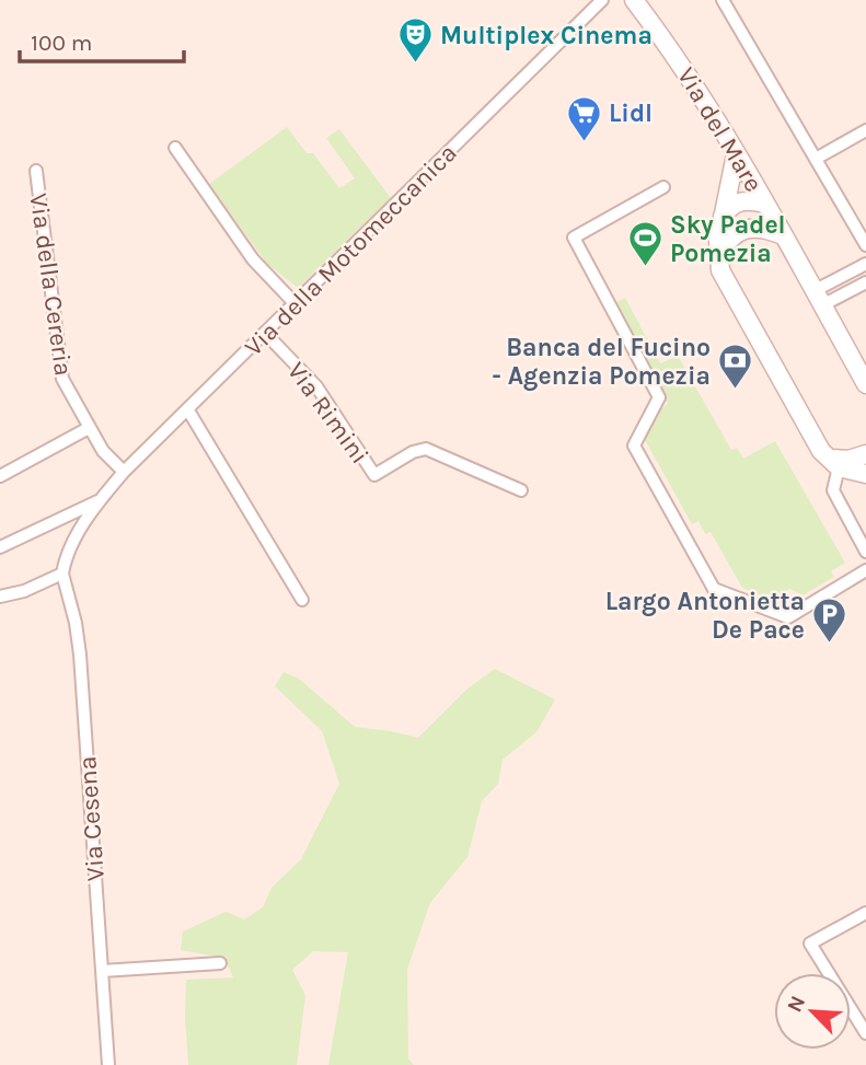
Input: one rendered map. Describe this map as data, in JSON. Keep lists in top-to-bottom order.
{
  "streets": {
    "main road": ["Via del Mare"],
    "street": [
      "Via della Motomeccanica",
      "Via della Cereria",
      "Via Rimini",
      "Via Cesena"
    ]
  },
  "crossings": [
    ["Via della Motomeccanica", "Via della Cereria"],
    ["Via della Motomeccanica", "Via Rimini"],
    ["Via della Motomeccanica", "Via Cesena"]
  ],
  "places": {
    "theatre": ["Multiplex Cinema"],
    "supermarket": ["Lidl"],
    "sports": ["Sky Padel Pomezia"],
    "bank": ["Banca del Fucino - Agenzia Pomezia"],
    "parking": ["Largo Antonietta De Pace"]
  },
  "scale_bar": "100 m",
  "north": "top left"
}
